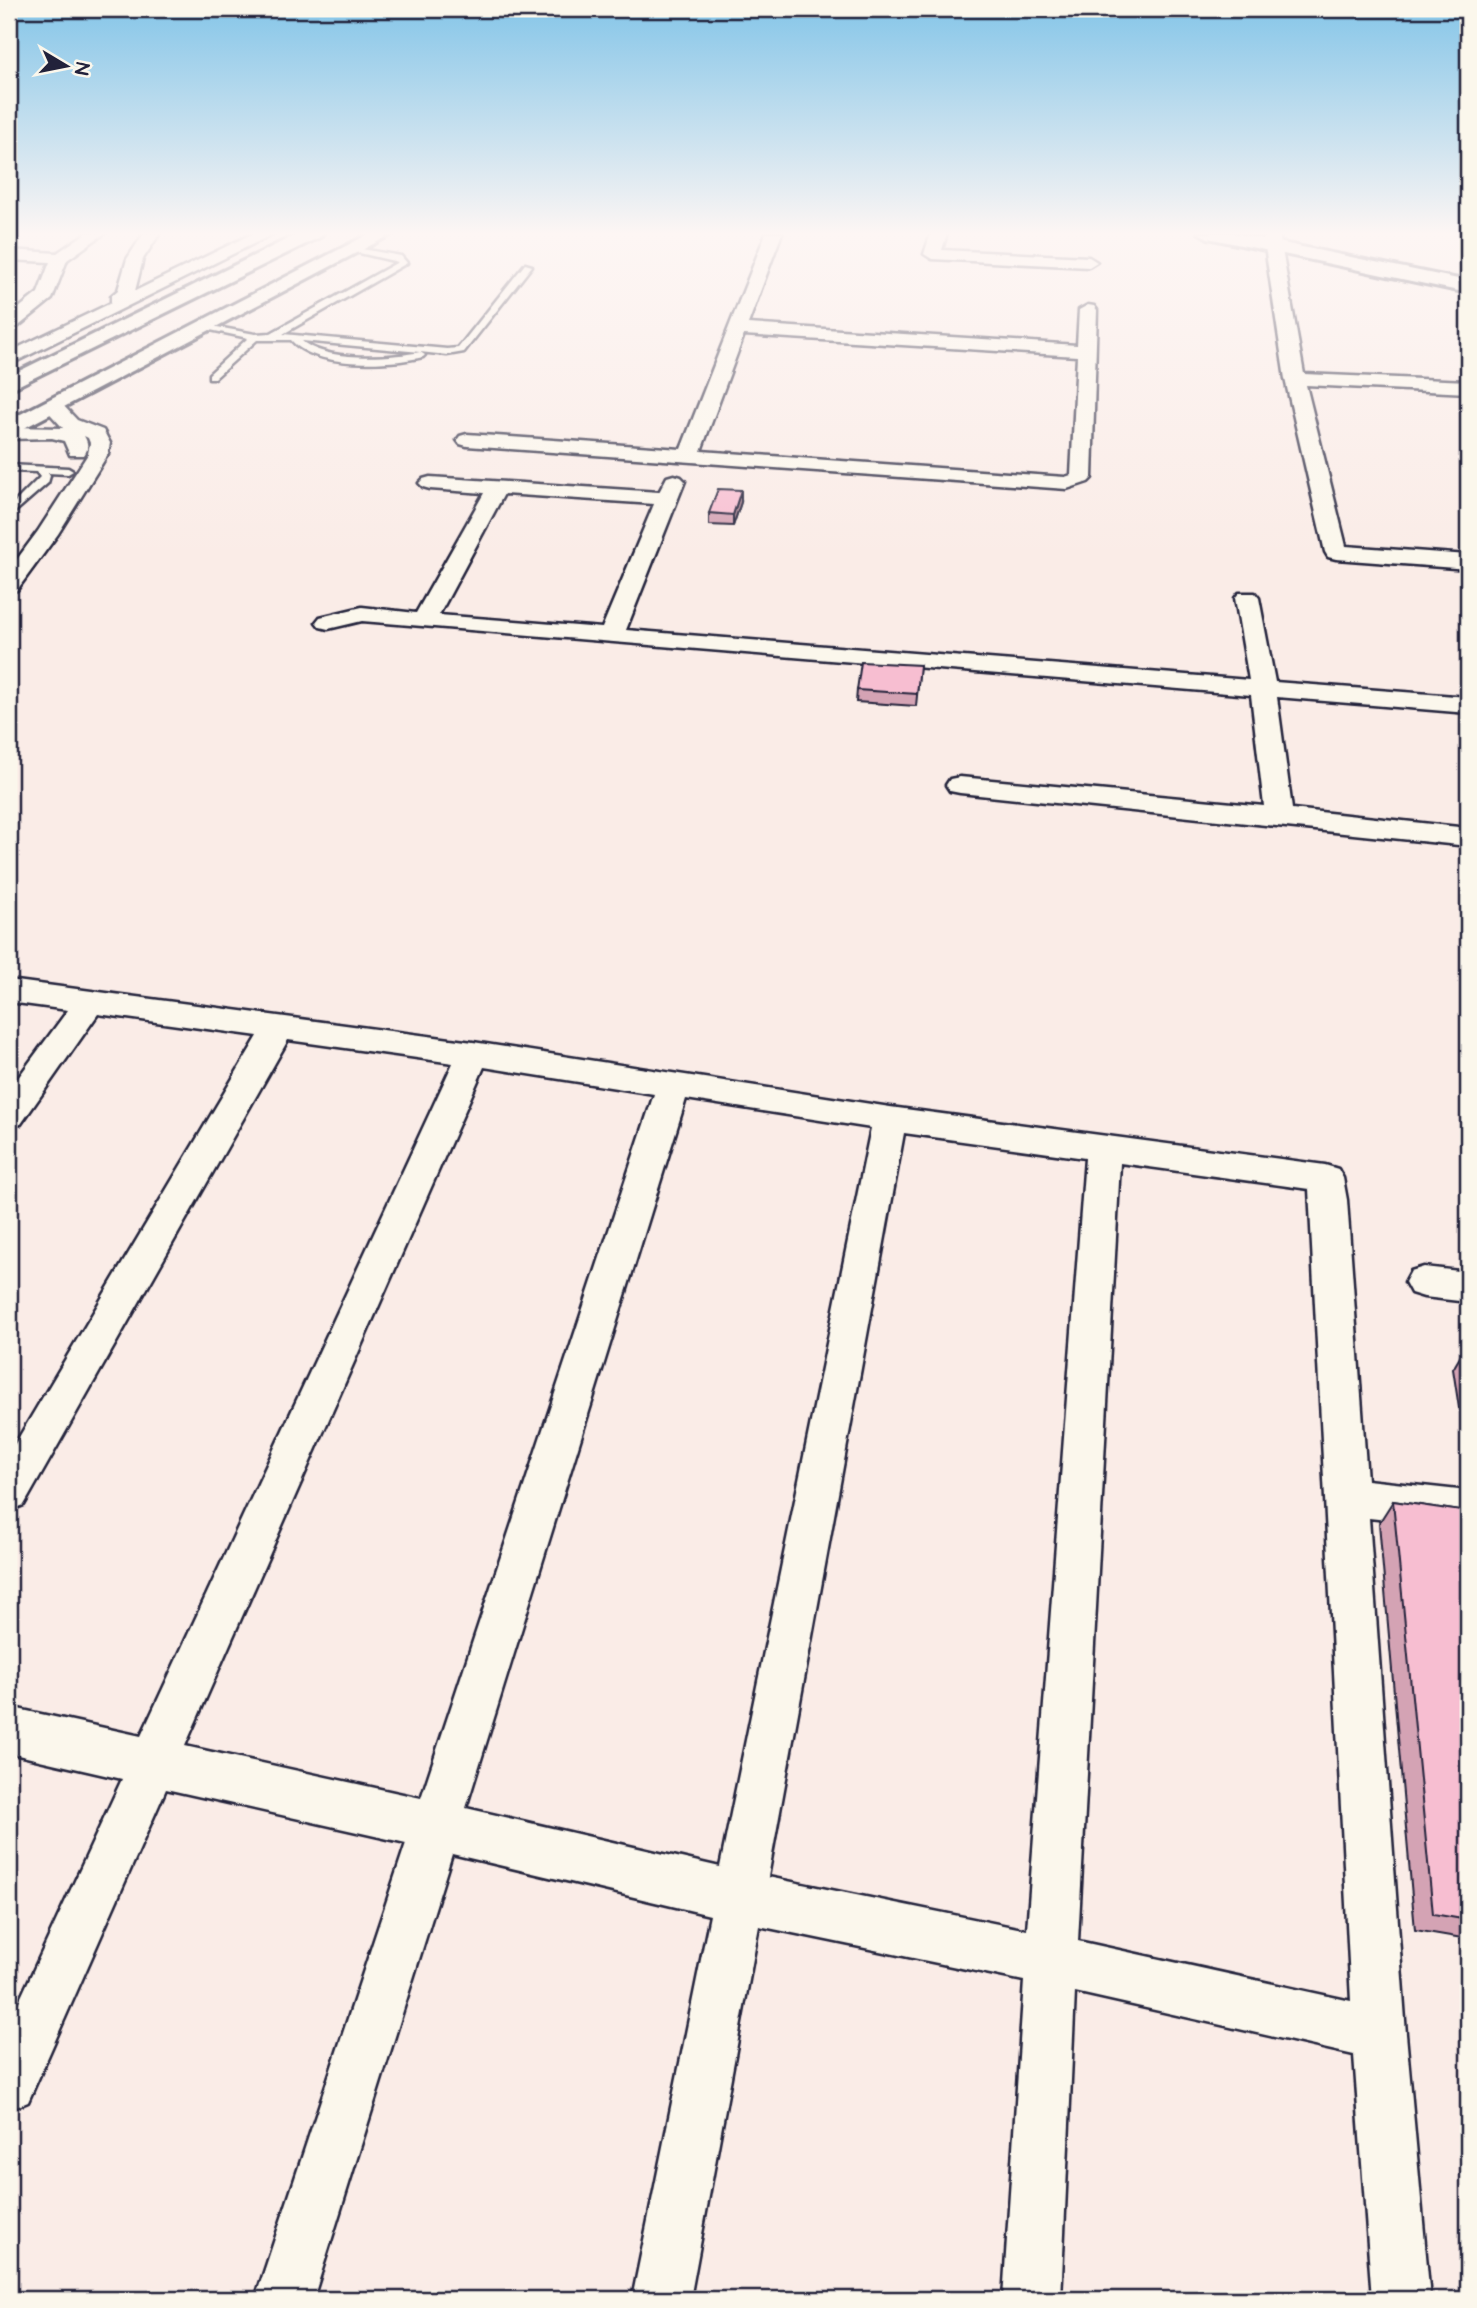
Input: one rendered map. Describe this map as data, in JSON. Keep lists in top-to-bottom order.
{
  "north": "right"
}
